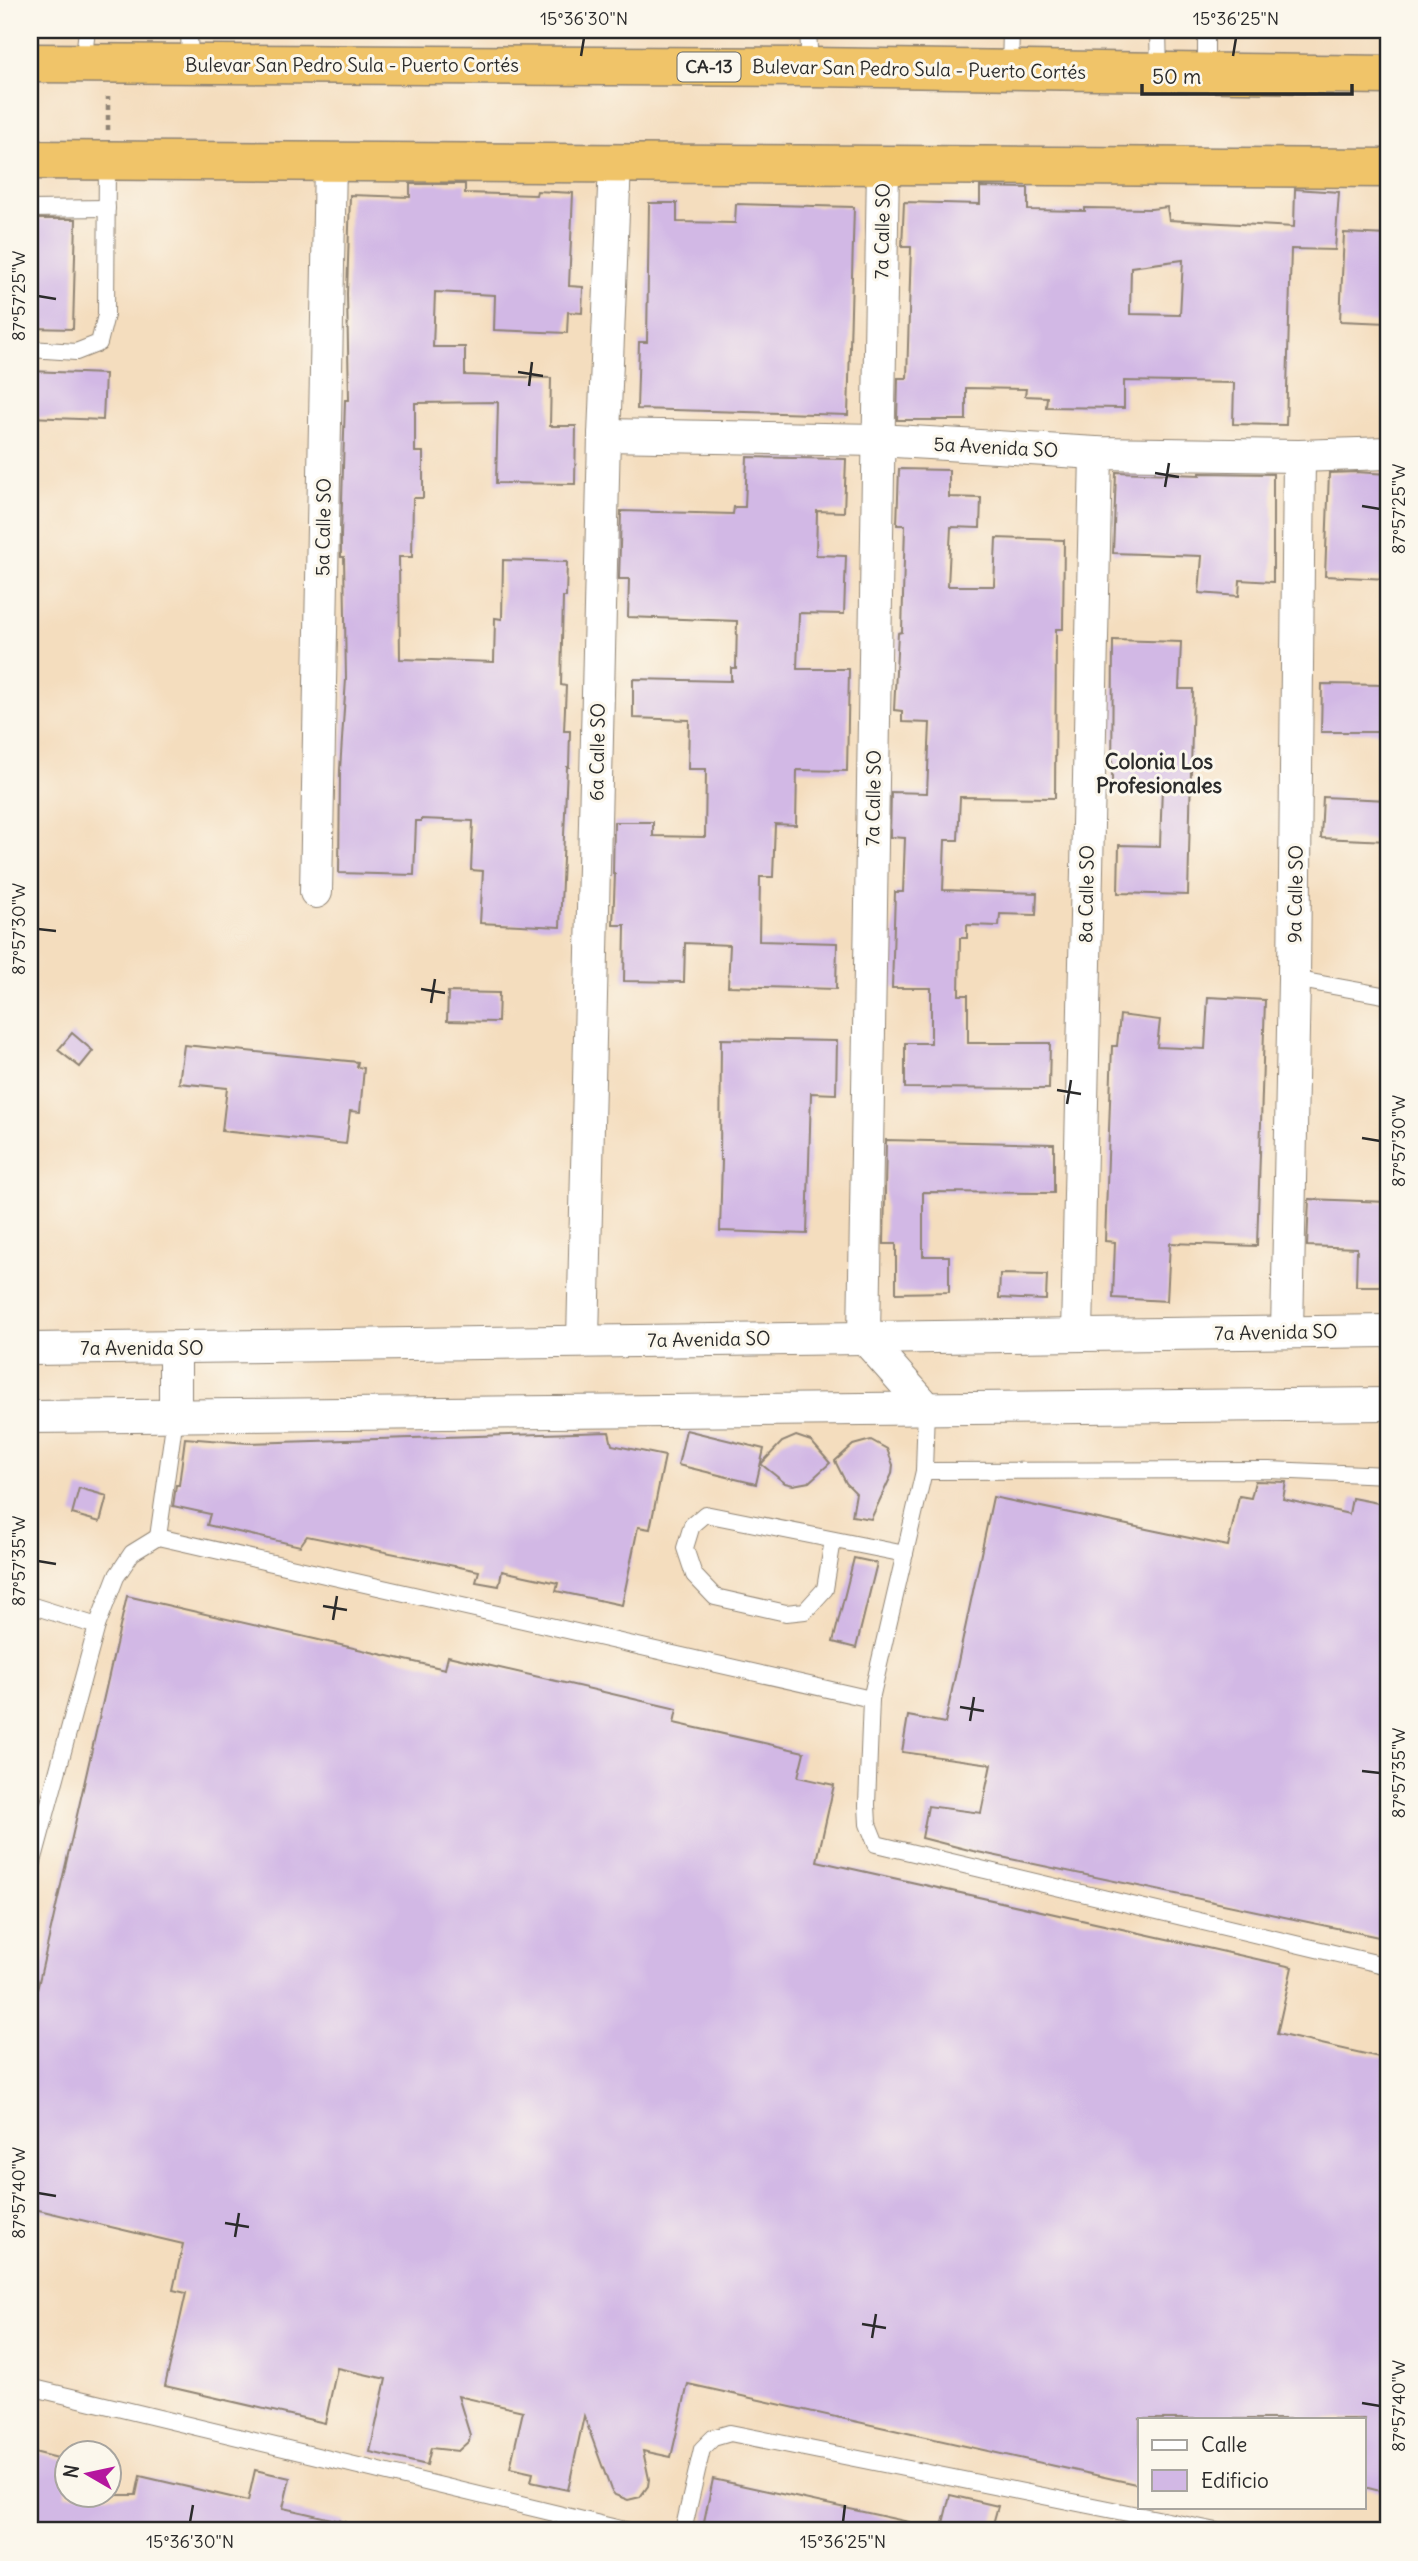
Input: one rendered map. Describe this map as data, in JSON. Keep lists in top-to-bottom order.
{
  "streets": {
    "highway": ["Bulevar San Pedro Sula - Puerto Cortés", "CA-13"],
    "street": [
      "7a Calle SO",
      "5a Avenida SO",
      "5a Calle SO",
      "6a Calle SO",
      "8a Calle SO",
      "9a Calle SO",
      "7a Avenida SO"
    ]
  },
  "crossings": [
    ["7a Calle SO", "5a Avenida SO"],
    ["7a Calle SO", "7a Avenida SO"],
    ["5a Avenida SO", "6a Calle SO"],
    ["5a Avenida SO", "8a Calle SO"],
    ["5a Avenida SO", "9a Calle SO"],
    ["6a Calle SO", "7a Avenida SO"],
    ["8a Calle SO", "7a Avenida SO"],
    ["9a Calle SO", "7a Avenida SO"]
  ],
  "districts": ["Colonia Los Profesionales"],
  "legend": ["Calle", "Edificio"],
  "scale_bar": "50 m",
  "north": "left",
  "coordinates": [
    "15°36'30\"N",
    "15°36'25\"N",
    "87°57'25\"W",
    "87°57'30\"W",
    "87°57'35\"W",
    "87°57'40\"W"
  ]
}
